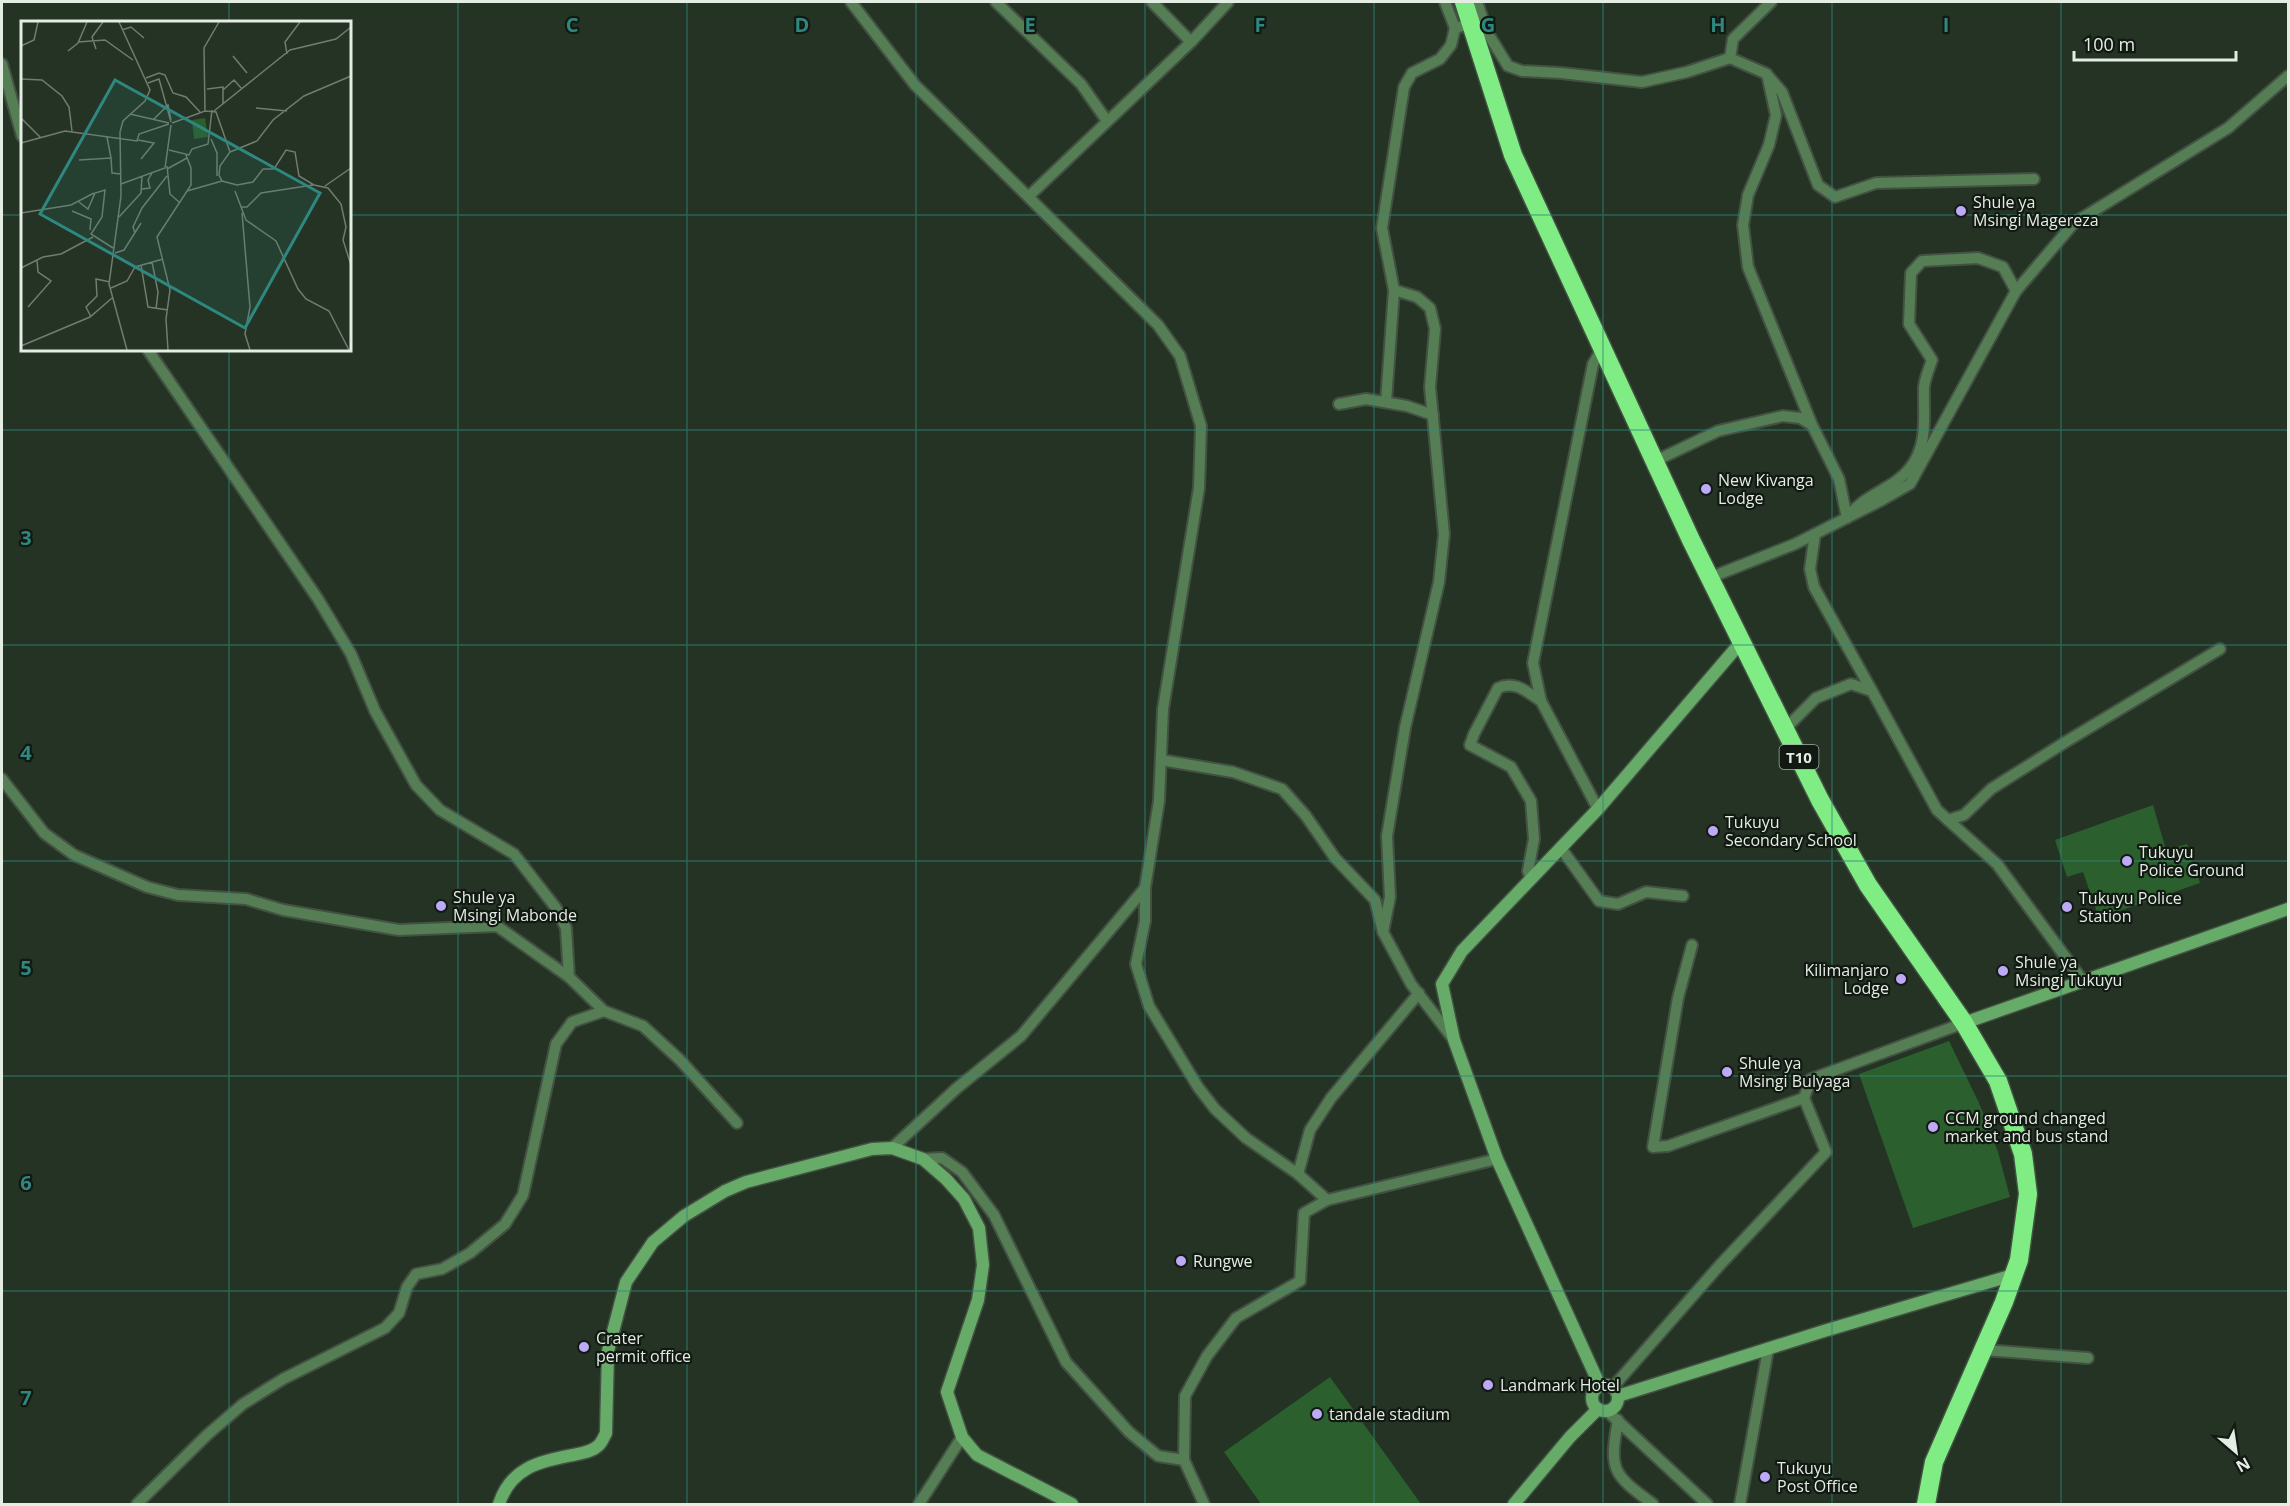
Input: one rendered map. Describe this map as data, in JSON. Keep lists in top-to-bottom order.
{
  "streets": {
    "highway": ["T10"]
  },
  "places": [
    "Shule ya Msingi Magereza",
    "New Kivanga Lodge",
    "Tukuyu Secondary School",
    "Tukuyu Police Ground",
    "Shule ya Msingi Mabonde",
    "Tukuyu Police Station",
    "Shule ya Msingi Tukuyu",
    "Kilimanjaro Lodge",
    "Shule ya Msingi Bulyaga",
    "CCM ground changed market and bus stand",
    "Rungwe",
    "Crater permit office",
    "Landmark Hotel",
    "tandale stadium",
    "Tukuyu Post Office"
  ],
  "scale_bar": "100 m",
  "north": "bottom right",
  "grid": {
    "columns": [
      "C",
      "D",
      "E",
      "F",
      "G",
      "H",
      "I"
    ],
    "rows": [
      "3",
      "4",
      "5",
      "6",
      "7"
    ]
  }
}
